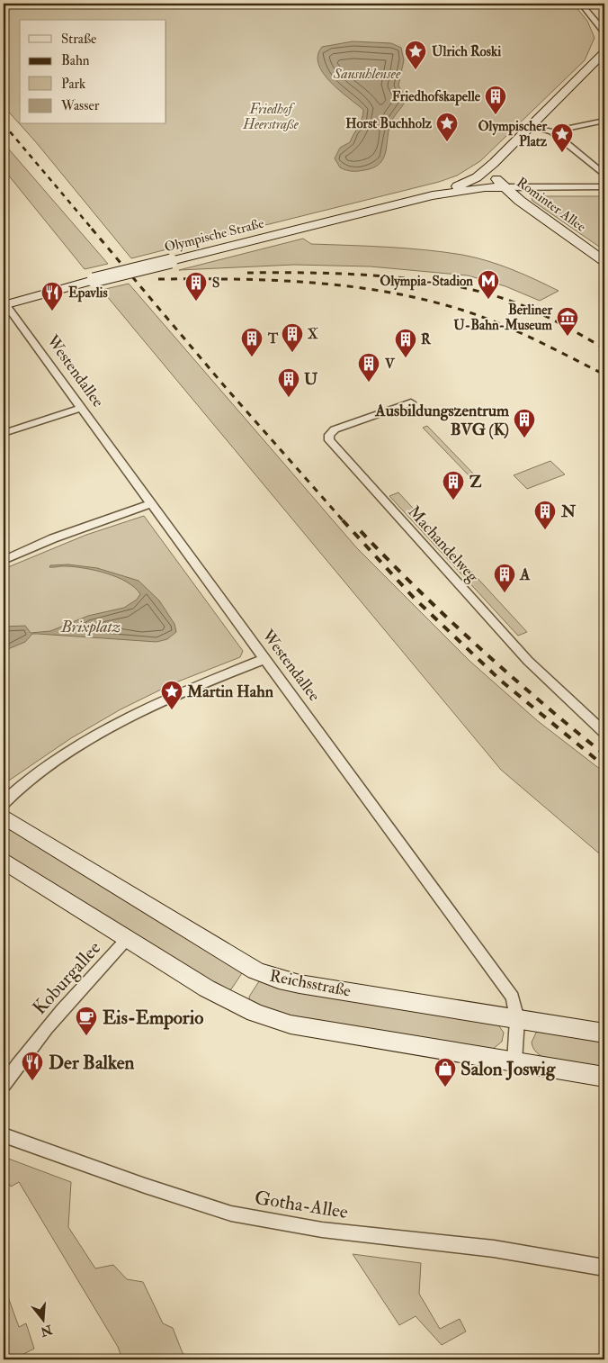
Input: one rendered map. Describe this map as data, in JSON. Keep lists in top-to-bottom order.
{
  "streets": {
    "main road": ["Rominter Allee", "Olympische Straße", "Reichsstraße"],
    "street": [
      "Westendallee",
      "Machandelweg",
      "Koburgallee",
      "Gotha-Allee"
    ]
  },
  "crossings": [
    ["Rominter Allee", "Olympische Straße"],
    ["Olympische Straße", "Westendallee"],
    ["Westendallee", "Reichsstraße"]
  ],
  "water": ["Sausuhlensee"],
  "parks": ["Friedhof Heerstraße", "Brixplatz"],
  "places": {
    "place": [
      "Ulrich Roski",
      "Horst Buchholz",
      "Olympischer Platz",
      "Martin Hahn"
    ],
    "building": [
      "Friedhofskapelle",
      "S",
      "X",
      "T",
      "R",
      "V",
      "U",
      "Ausbildungszentrum BVG (K)",
      "Z",
      "N",
      "A"
    ],
    "metro station": ["Olympia-Stadion"],
    "restaurant": ["Epavlis", "Der Balken"],
    "museum": ["Berliner U-Bahn-Museum"],
    "cafe": ["Eis-Emporio"],
    "shop": ["Salon Joswig"]
  },
  "legend": [
    "Straße",
    "Bahn",
    "Park",
    "Wasser"
  ],
  "north": "bottom"
}
